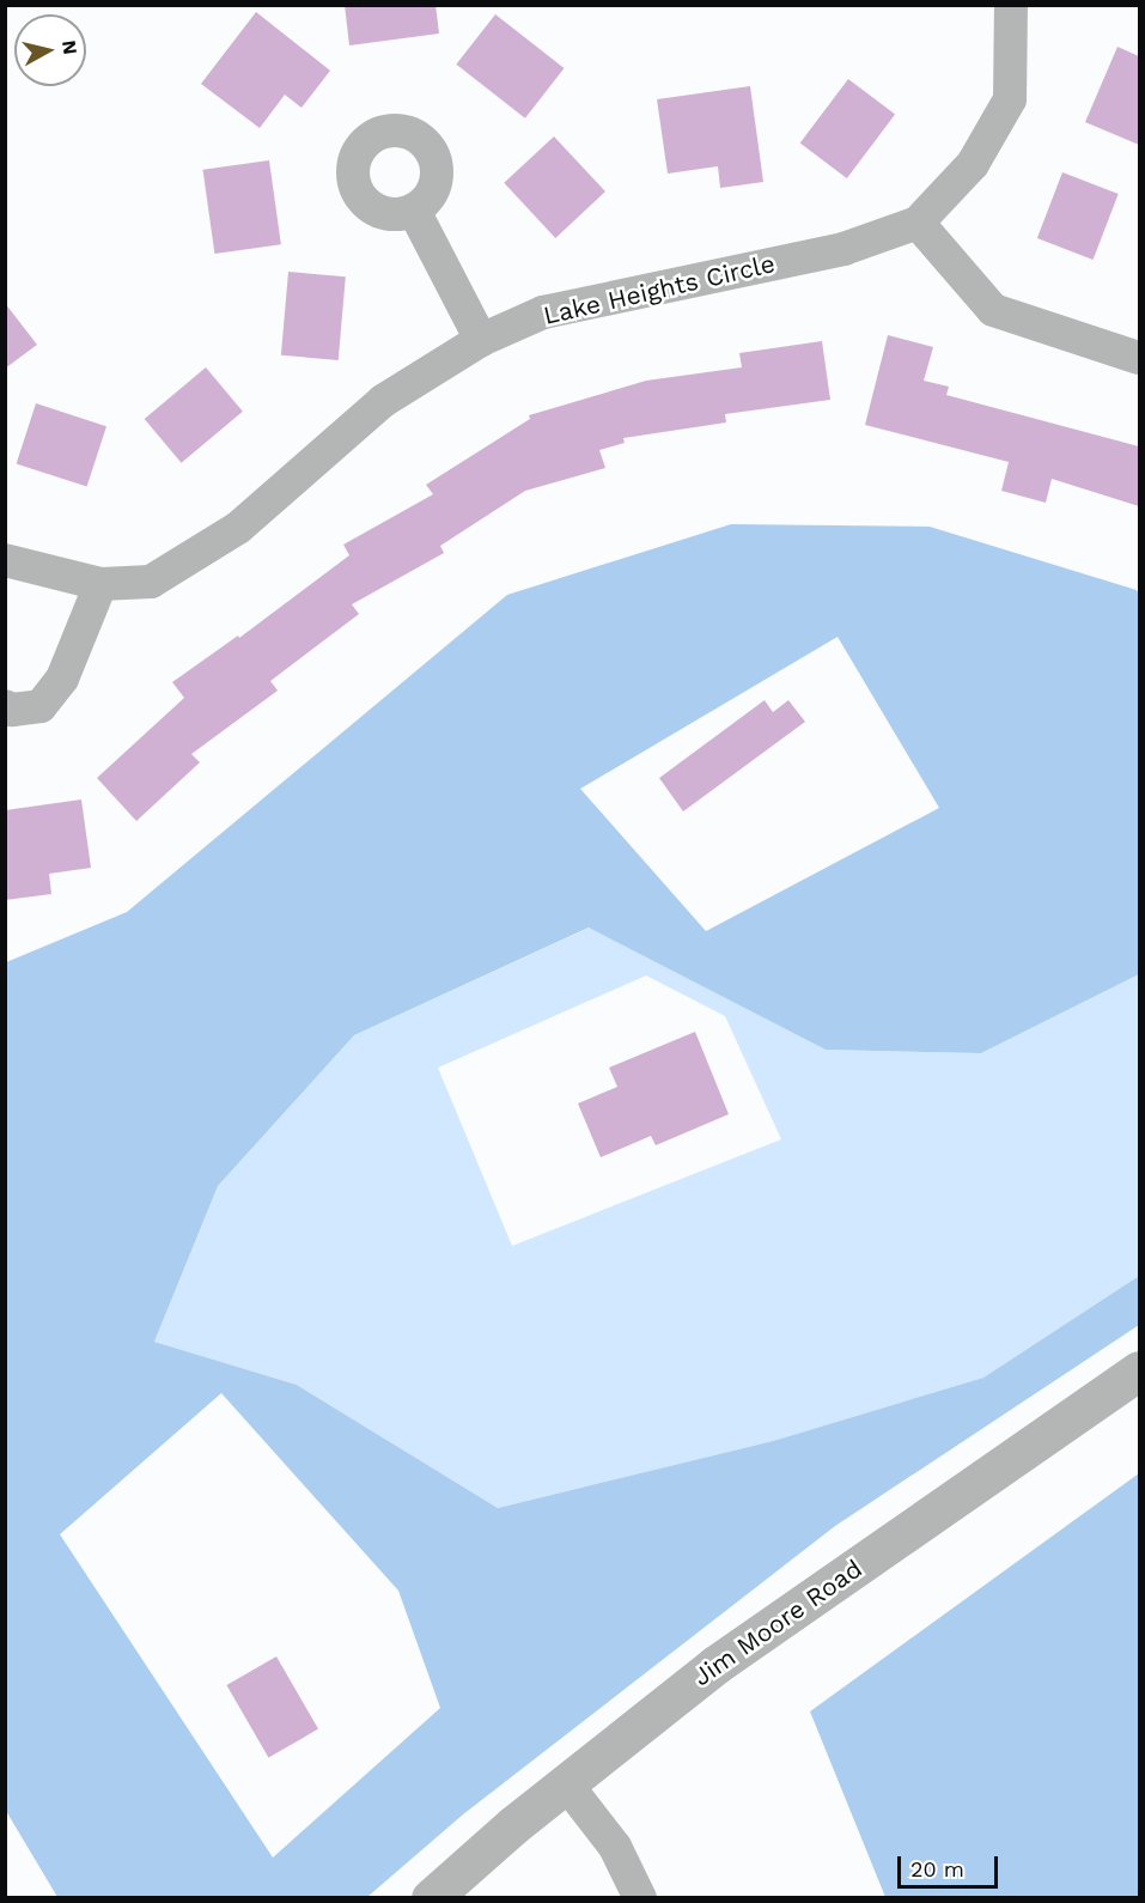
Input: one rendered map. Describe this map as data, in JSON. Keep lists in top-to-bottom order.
{
  "streets": {
    "street": ["Lake Heights Circle", "Jim Moore Road"]
  },
  "scale_bar": "20 m",
  "north": "right"
}
